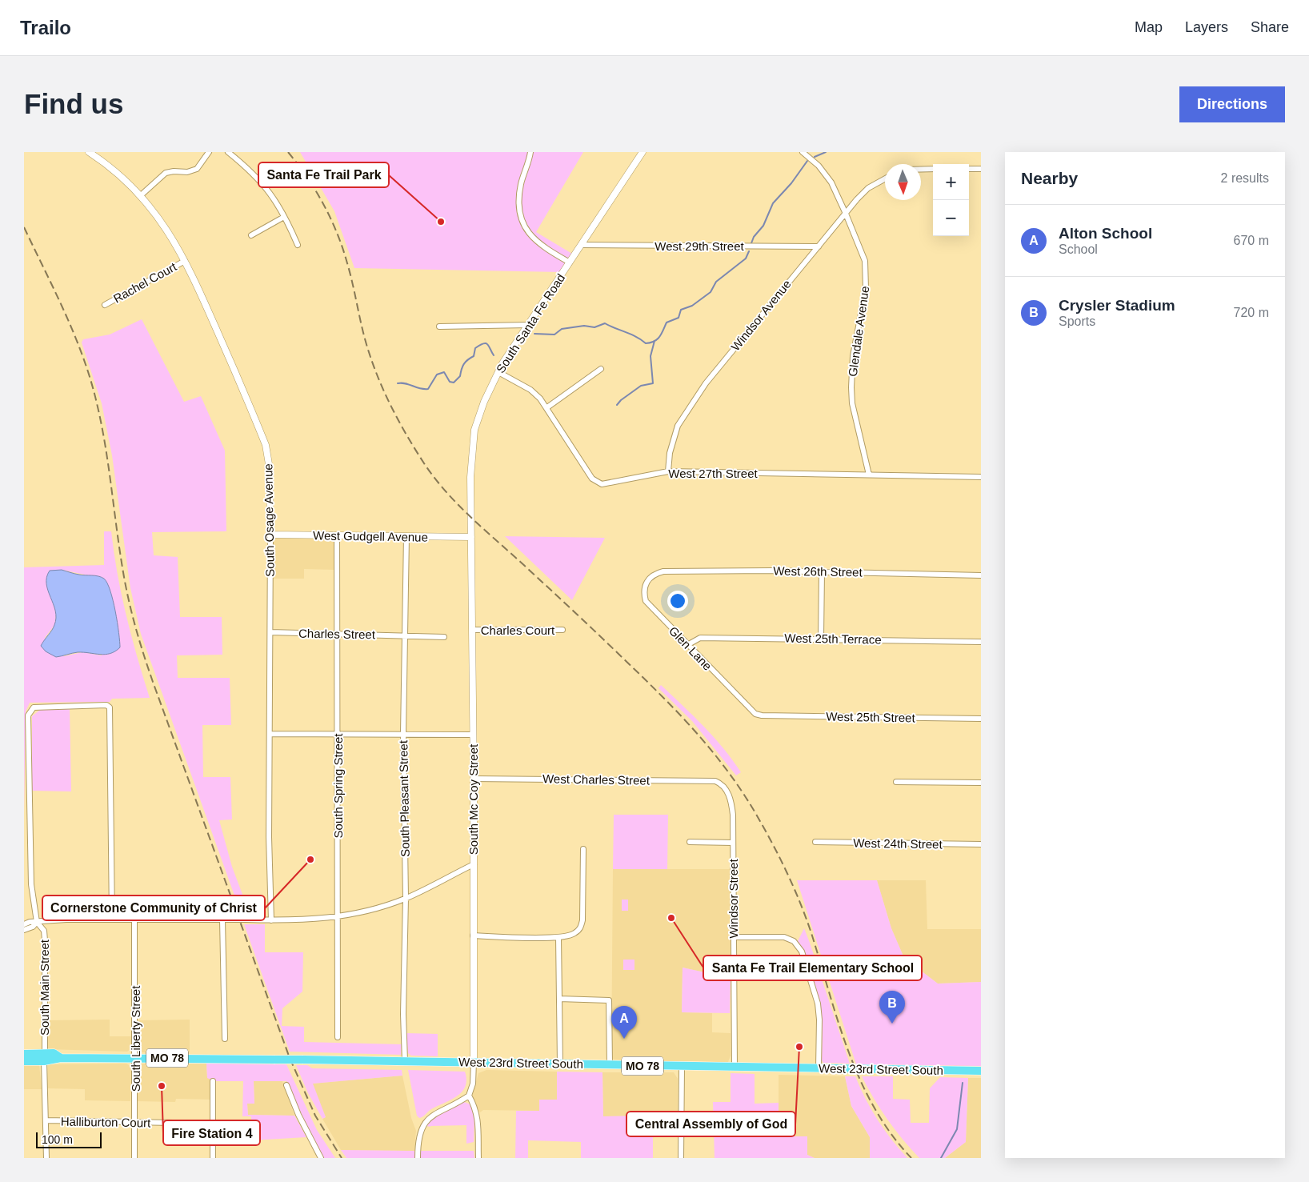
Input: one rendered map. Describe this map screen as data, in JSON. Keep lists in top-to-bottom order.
{
  "streets": {
    "main road": ["MO 78", "West 23rd Street South"],
    "street": [
      "West 29th Street",
      "Rachel Court",
      "Windsor Avenue",
      "South Santa Fe Road",
      "Glendale Avenue",
      "West 27th Street",
      "South Osage Avenue",
      "West Gudgell Avenue",
      "West 26th Street",
      "Charles Court",
      "Charles Street",
      "West 25th Terrace",
      "Glen Lane",
      "West 25th Street",
      "West Charles Street",
      "South Spring Street",
      "South Pleasant Street",
      "South Mc Coy Street",
      "West 24th Street",
      "Windsor Street",
      "South Main Street",
      "South Liberty Street",
      "Halliburton Court"
    ]
  },
  "crossings": [
    ["West 29th Street", "Windsor Avenue"],
    ["West 29th Street", "South Santa Fe Road"],
    ["Rachel Court", "South Osage Avenue"],
    ["Windsor Avenue", "Glendale Avenue"],
    ["Windsor Avenue", "West 27th Street"],
    ["South Santa Fe Road", "West 27th Street"],
    ["South Santa Fe Road", "West Gudgell Avenue"],
    ["South Santa Fe Road", "South Mc Coy Street"],
    ["Glendale Avenue", "West 27th Street"],
    ["South Osage Avenue", "West Gudgell Avenue"],
    ["South Osage Avenue", "Charles Street"],
    ["West Gudgell Avenue", "South Spring Street"],
    ["West Gudgell Avenue", "South Pleasant Street"],
    ["West Gudgell Avenue", "South Mc Coy Street"],
    ["West 26th Street", "Glen Lane"],
    ["Charles Court", "South Mc Coy Street"],
    ["Charles Street", "South Spring Street"],
    ["Charles Street", "South Pleasant Street"],
    ["West 25th Terrace", "Glen Lane"],
    ["Glen Lane", "West 25th Street"],
    ["West Charles Street", "South Mc Coy Street"],
    ["West Charles Street", "Windsor Street"],
    ["South Pleasant Street", "West 23rd Street South"],
    ["South Mc Coy Street", "West 23rd Street South"],
    ["Windsor Street", "West 23rd Street South"],
    ["South Main Street", "MO 78"],
    ["South Main Street", "West 23rd Street South"],
    ["South Main Street", "Halliburton Court"],
    ["South Liberty Street", "West 23rd Street South"],
    ["South Liberty Street", "Halliburton Court"],
    ["MO 78", "West 23rd Street South"]
  ],
  "places": [
    "Santa Fe Trail Park",
    "Cornerstone Community of Christ",
    "Santa Fe Trail Elementary School",
    "Central Assembly of God",
    "Fire Station 4"
  ],
  "scale_bar": "100 m",
  "north": "bottom",
  "page": {
    "header": "Trailo",
    "nav": ["Map", "Layers", "Share"],
    "buttons": "Directions",
    "title": "Find us",
    "heading": ["Nearby", "2 results"],
    "map_buttons": ["+", "−"],
    "list": [
      {
        "mark": "A",
        "name": "Alton School",
        "note": "School",
        "value": "670 m"
      },
      {
        "mark": "B",
        "name": "Crysler Stadium",
        "note": "Sports",
        "value": "720 m"
      }
    ],
    "pins": ["B", "A"],
    "scale": "100 m"
  }
}
